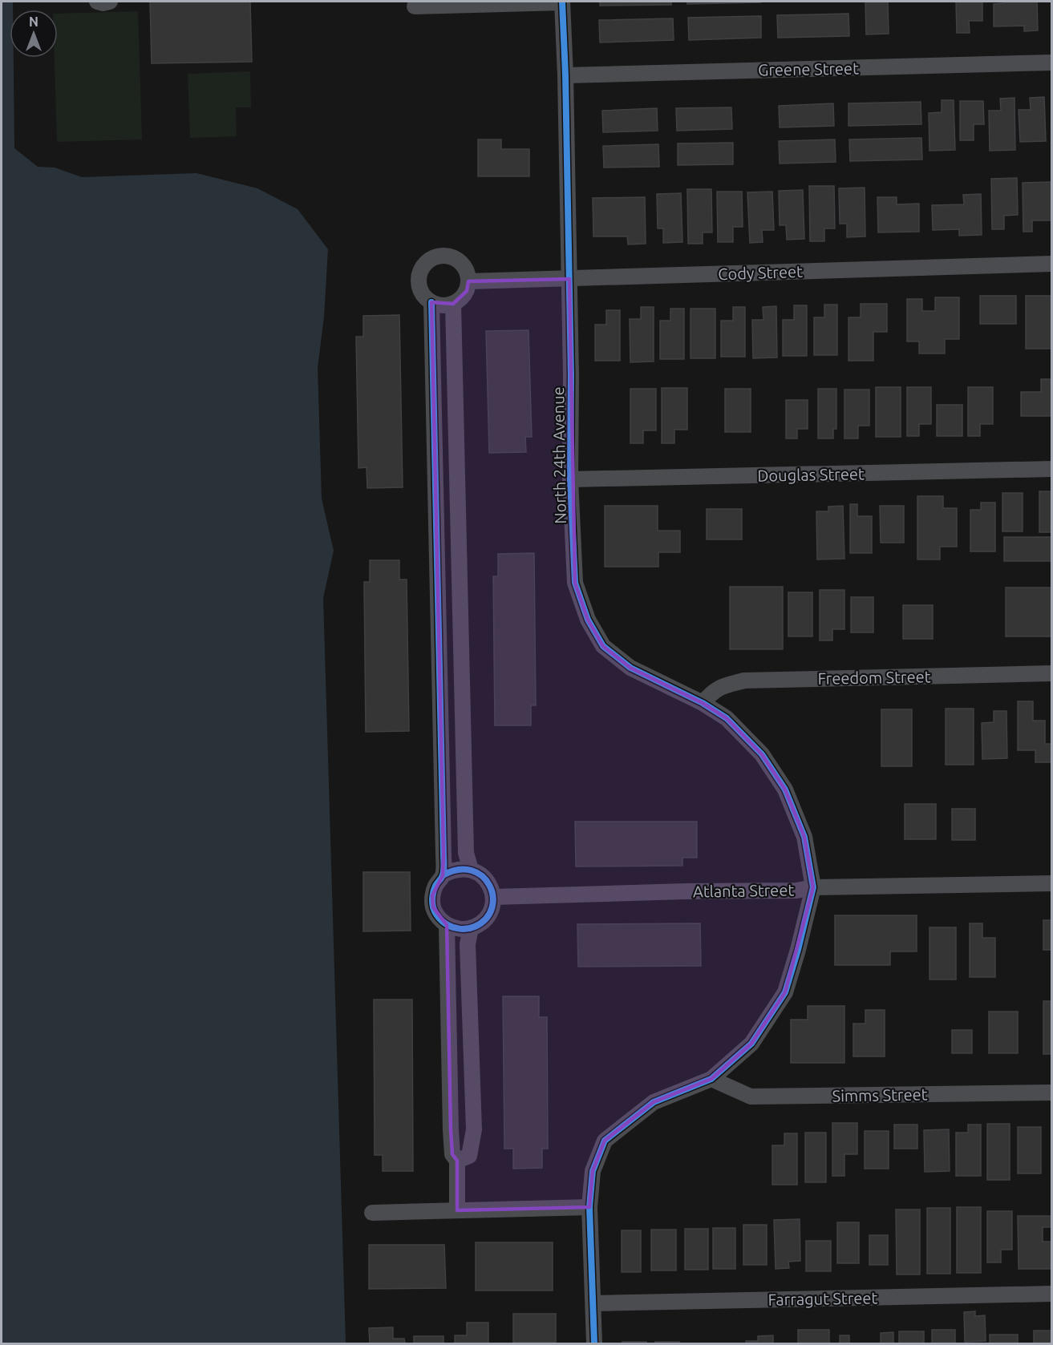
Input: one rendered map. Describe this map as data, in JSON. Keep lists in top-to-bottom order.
{
  "streets": {
    "street": [
      "Greene Street",
      "Cody Street",
      "North 24th Avenue",
      "Douglas Street",
      "Freedom Street",
      "Atlanta Street",
      "Simms Street",
      "Farragut Street"
    ]
  },
  "crossings": [
    ["Greene Street", "North 24th Avenue"],
    ["Cody Street", "North 24th Avenue"],
    ["North 24th Avenue", "Douglas Street"],
    ["North 24th Avenue", "Freedom Street"],
    ["North 24th Avenue", "Atlanta Street"],
    ["North 24th Avenue", "Simms Street"],
    ["North 24th Avenue", "Farragut Street"]
  ],
  "north": "top"
}
